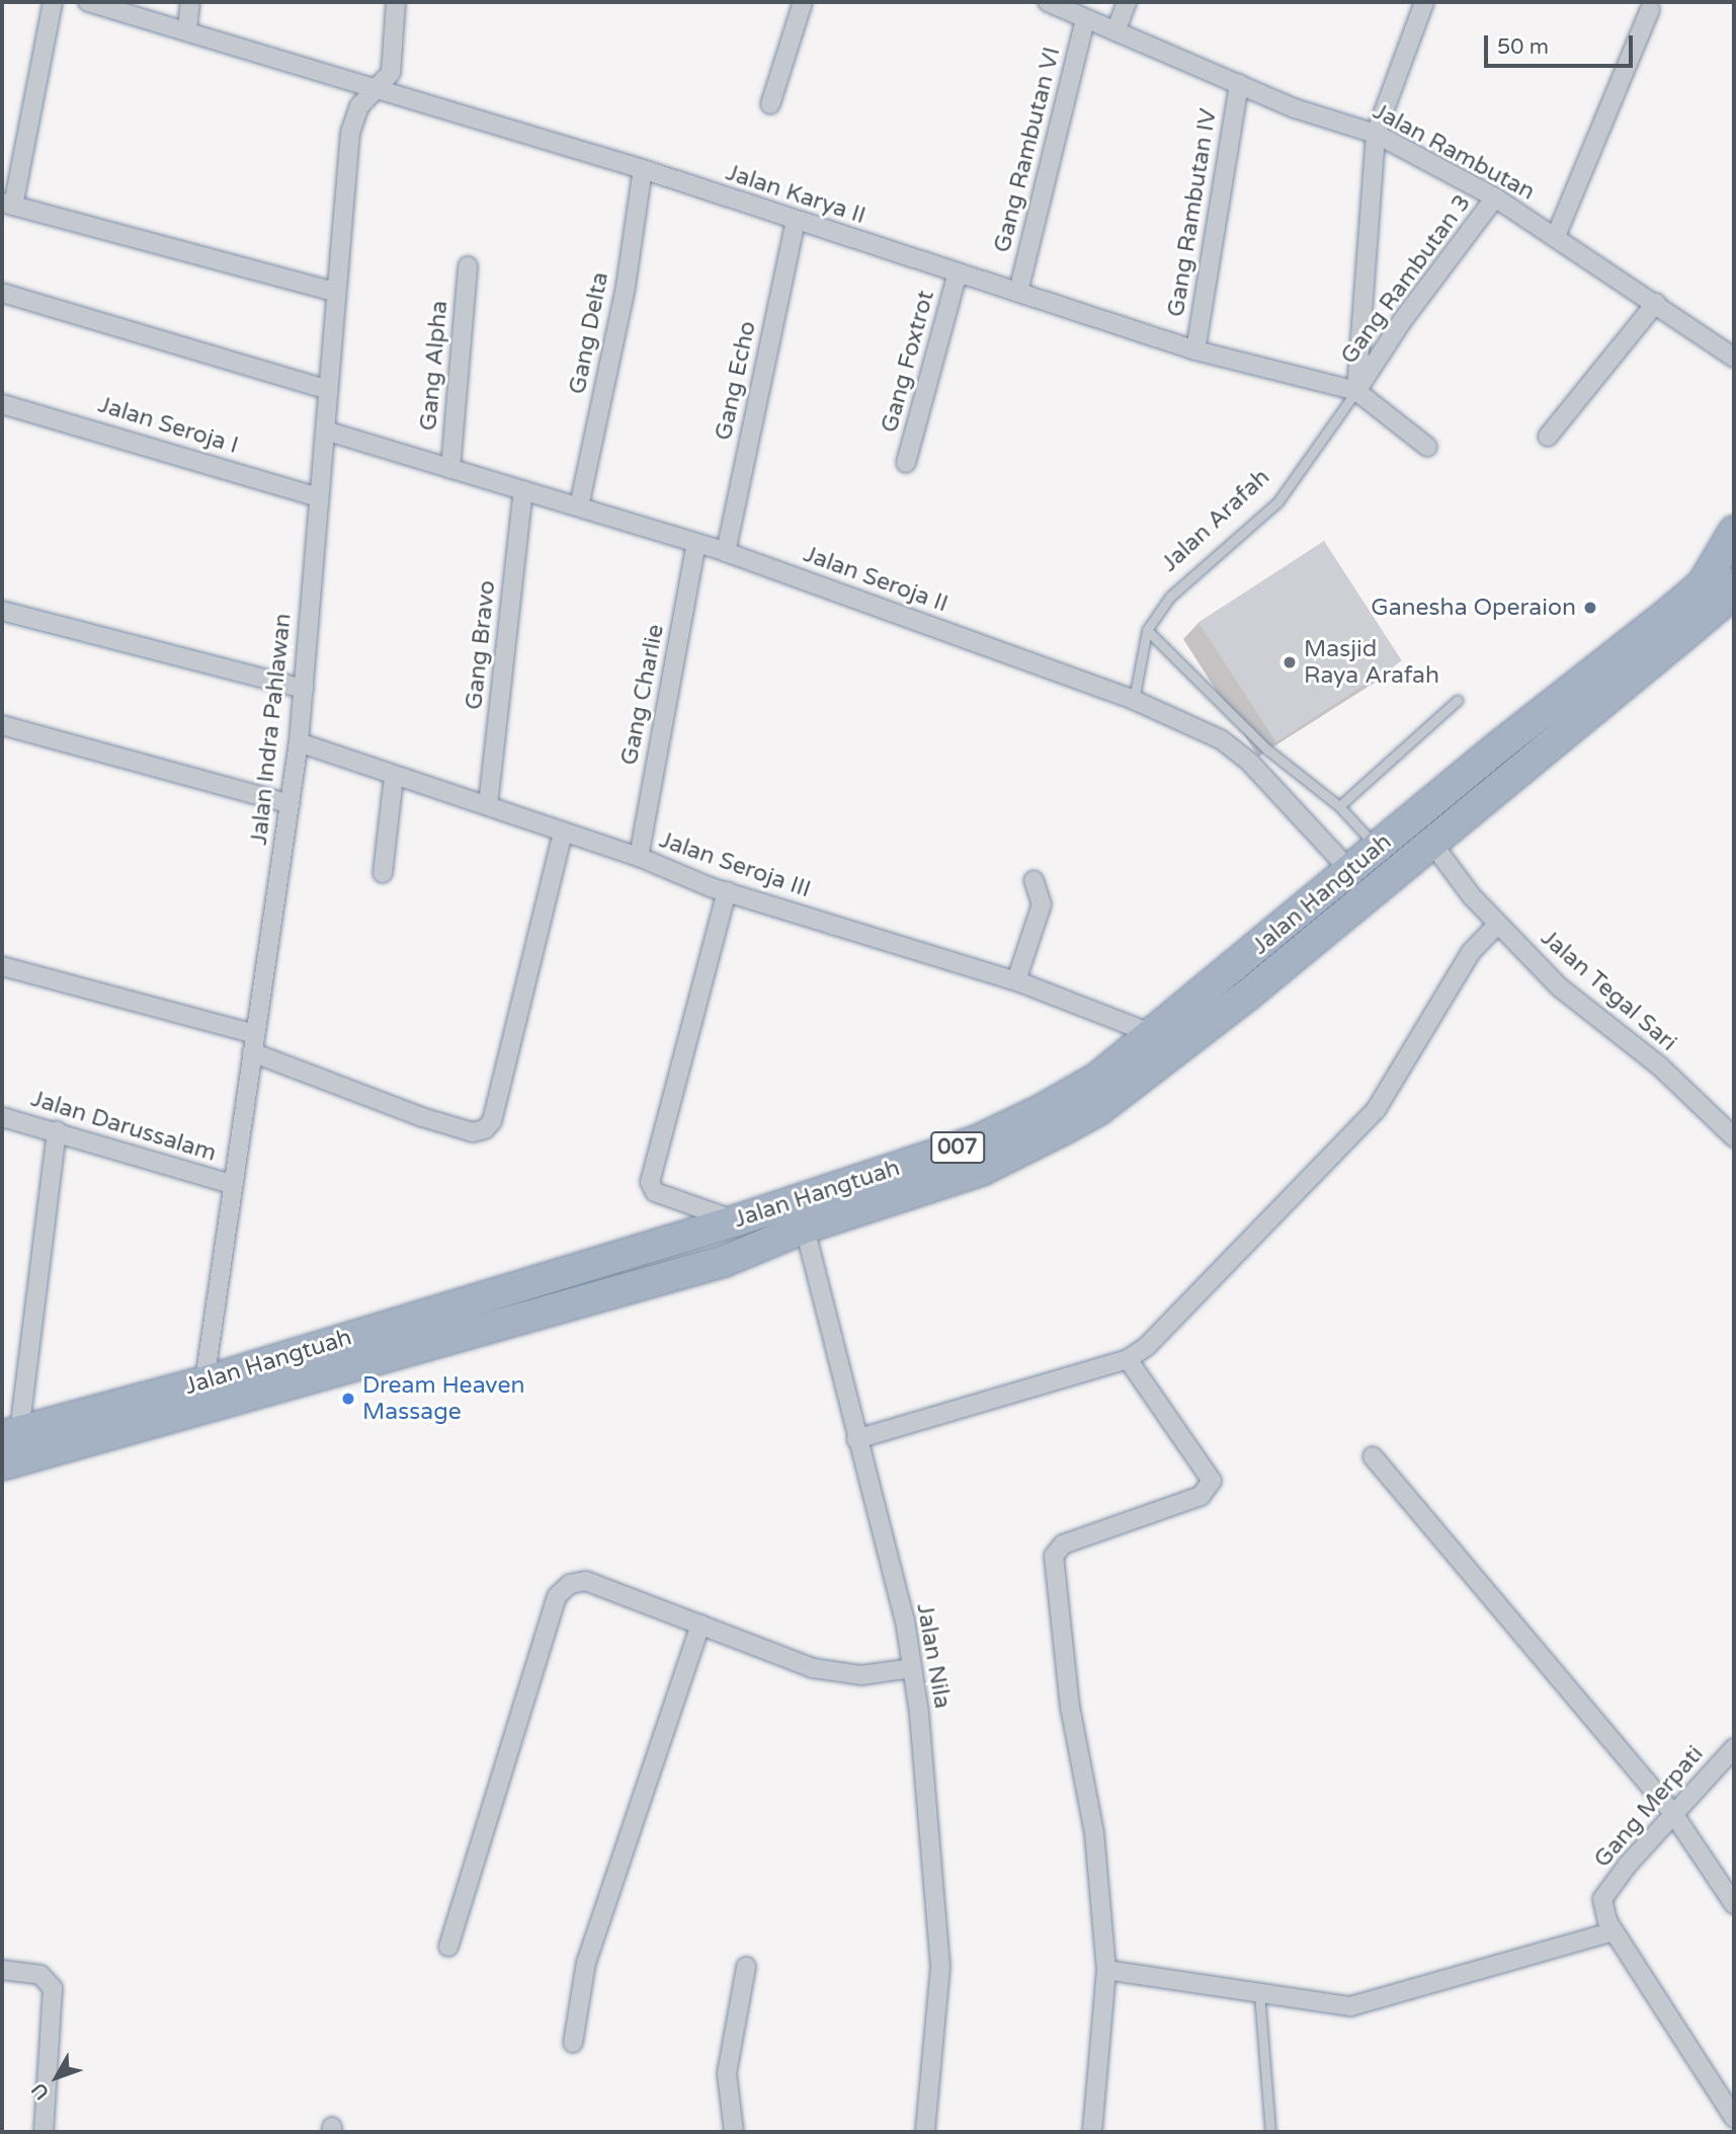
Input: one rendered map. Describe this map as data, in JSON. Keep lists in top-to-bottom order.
{
  "streets": {
    "highway": ["Jalan Hangtuah", "007"],
    "street": [
      "Gang Rambutan VI",
      "Jalan Rambutan",
      "Jalan Karya II",
      "Gang Rambutan IV",
      "Gang Rambutan 3",
      "Gang Delta",
      "Gang Foxtrot",
      "Gang Alpha",
      "Gang Echo",
      "Jalan Seroja I",
      "Jalan Seroja II",
      "Gang Bravo",
      "Gang Charlie",
      "Jalan Indra Pahlawan",
      "Jalan Seroja III",
      "Jalan Tegal Sari",
      "Jalan Darussalam",
      "Jalan Nila",
      "Gang Merpati"
    ],
    "lane": ["Jalan Arafah"]
  },
  "crossings": [
    ["Gang Rambutan VI", "Jalan Rambutan"],
    ["Gang Rambutan VI", "Jalan Karya II"],
    ["Jalan Rambutan", "Gang Rambutan IV"],
    ["Jalan Rambutan", "Gang Rambutan 3"],
    ["Jalan Karya II", "Gang Rambutan IV"],
    ["Jalan Karya II", "Gang Rambutan 3"],
    ["Jalan Karya II", "Gang Delta"],
    ["Jalan Karya II", "Gang Foxtrot"],
    ["Jalan Karya II", "Gang Echo"],
    ["Jalan Karya II", "Jalan Arafah"],
    ["Jalan Karya II", "Jalan Indra Pahlawan"],
    ["Gang Rambutan 3", "Jalan Arafah"],
    ["Gang Delta", "Jalan Seroja II"],
    ["Gang Alpha", "Jalan Seroja II"],
    ["Gang Echo", "Jalan Seroja II"],
    ["Jalan Seroja I", "Jalan Indra Pahlawan"],
    ["Jalan Arafah", "Jalan Seroja II"],
    ["Jalan Seroja II", "Gang Bravo"],
    ["Jalan Seroja II", "Gang Charlie"],
    ["Jalan Seroja II", "Jalan Indra Pahlawan"],
    ["Jalan Seroja II", "Jalan Hangtuah"],
    ["Gang Bravo", "Jalan Seroja III"],
    ["Gang Charlie", "Jalan Seroja III"],
    ["Jalan Indra Pahlawan", "Jalan Seroja III"],
    ["Jalan Indra Pahlawan", "Jalan Hangtuah"],
    ["Jalan Indra Pahlawan", "Jalan Darussalam"],
    ["Jalan Seroja III", "Jalan Hangtuah"],
    ["Jalan Hangtuah", "Jalan Tegal Sari"],
    ["Jalan Hangtuah", "Jalan Nila"]
  ],
  "places": ["Ganesha Operaion", "Masjid Raya Arafah", "Dream Heaven Massage"],
  "scale_bar": "50 m",
  "north": "bottom left"
}
